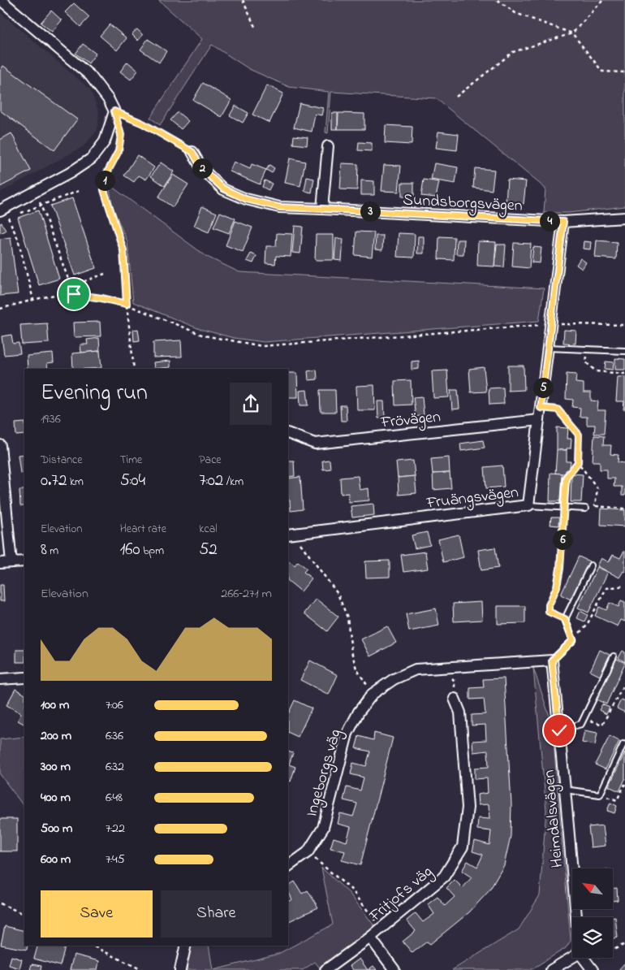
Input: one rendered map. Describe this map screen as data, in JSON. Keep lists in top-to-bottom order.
{
  "streets": {
    "street": [
      "Sundsborgsvägen",
      "Frövägen",
      "Fruängsvägen",
      "Ingeborgs väg",
      "Heimdalsvägen",
      "Fritjofs väg"
    ]
  },
  "crossings": [
    ["Sundsborgsvägen", "Fruängsvägen"],
    ["Frövägen", "Fruängsvägen"],
    ["Ingeborgs väg", "Heimdalsvägen"]
  ],
  "north": "top left",
  "page": {
    "pins": [
      "2",
      "1",
      "3",
      "4",
      "5",
      "6"
    ],
    "heading": ["Evening run", "19:36"],
    "stats": [
      ["Distance", "0.72 km"],
      ["Time", "5:04"],
      ["Pace", "7:02 /km"],
      ["Elevation", "8 m"],
      ["Heart rate", "160 bpm"],
      ["kcal", "52"]
    ],
    "chart": ["Elevation", "266–271 m"],
    "list": [
      {
        "name": "100 m",
        "note": "7:06"
      },
      {
        "name": "200 m",
        "note": "6:36"
      },
      {
        "name": "300 m",
        "note": "6:32"
      },
      {
        "name": "400 m",
        "note": "6:48"
      },
      {
        "name": "500 m",
        "note": "7:22"
      },
      {
        "name": "600 m",
        "note": "7:45"
      }
    ],
    "buttons": ["Save", "Share"]
  }
}
